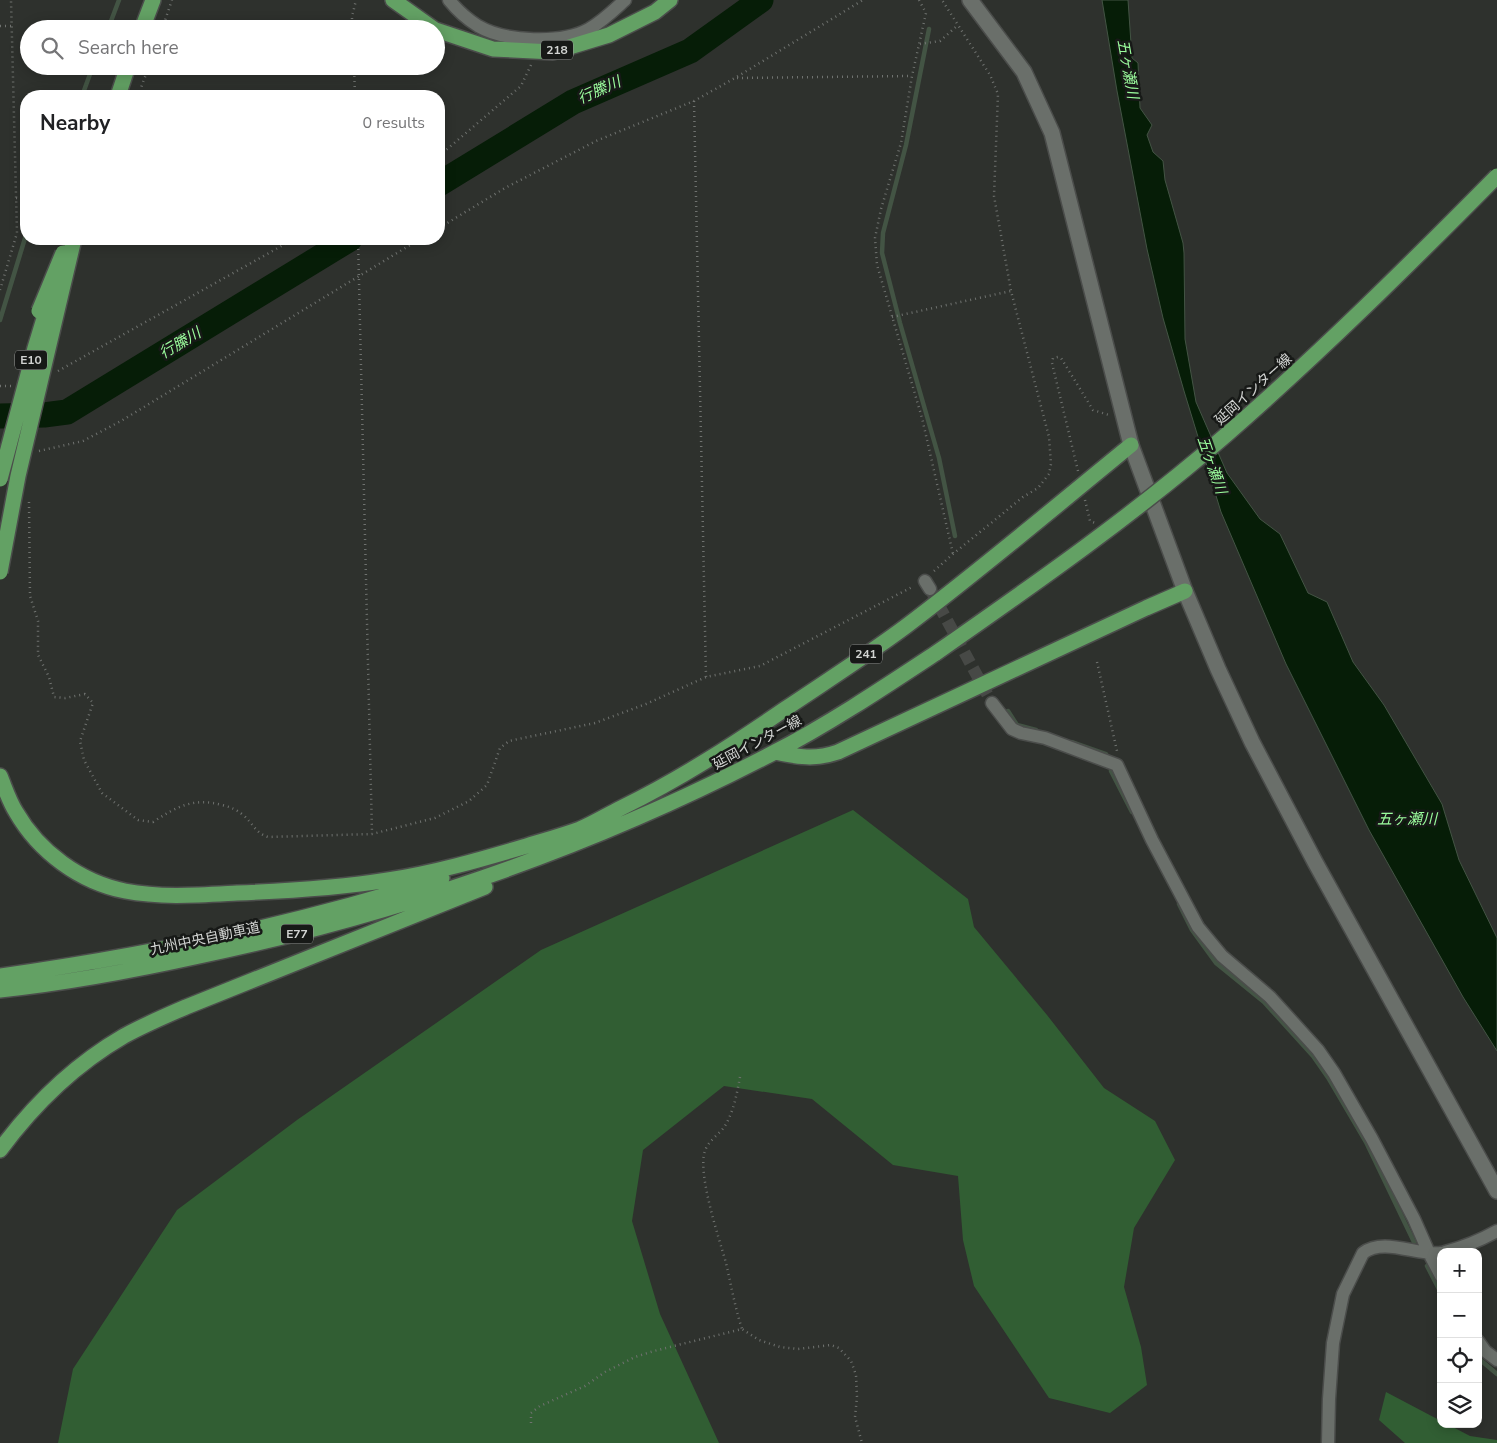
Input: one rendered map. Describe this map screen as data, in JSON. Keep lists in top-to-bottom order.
{
  "streets": {
    "highway": [
      "218",
      "E10",
      "延岡インター線",
      "241",
      "E77",
      "九州中央自動車道"
    ]
  },
  "crossings": [
    ["延岡インター線", "241"],
    ["延岡インター線", "九州中央自動車道"],
    ["241", "九州中央自動車道"]
  ],
  "water": ["五ヶ瀬川", "行縢川"],
  "page": {
    "search": "Search here",
    "heading": ["Nearby", "0 results"],
    "map_buttons": ["+", "−"]
  }
}
